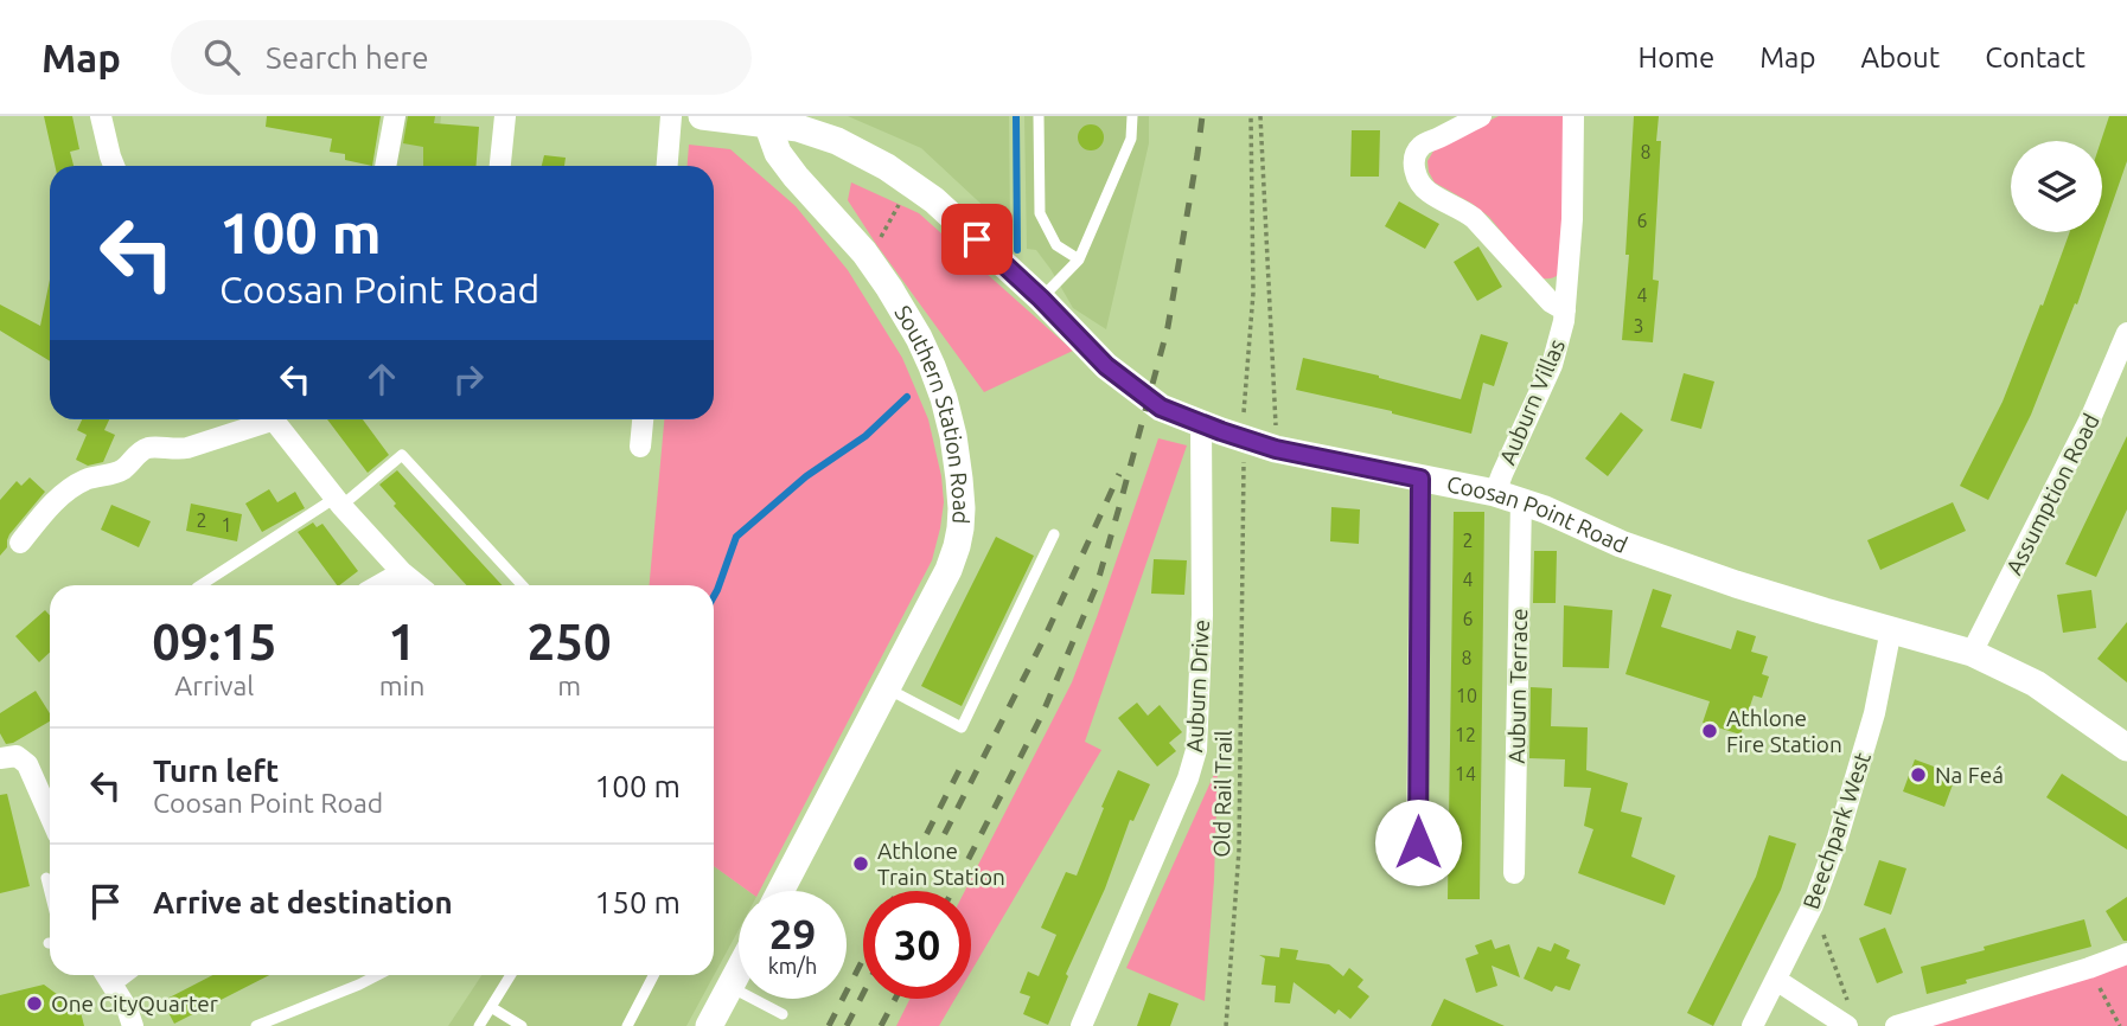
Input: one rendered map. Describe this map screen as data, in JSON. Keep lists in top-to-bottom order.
{
  "streets": {
    "street": [
      "Auburn Villas",
      "Southern Station Road",
      "Assumption Road",
      "Coosan Point Road",
      "Auburn Drive",
      "Auburn Terrace",
      "Beechpark West"
    ],
    "path": ["Old Rail Trail"]
  },
  "crossings": [
    ["Auburn Villas", "Coosan Point Road"],
    ["Auburn Villas", "Auburn Terrace"],
    ["Southern Station Road", "Coosan Point Road"],
    ["Assumption Road", "Coosan Point Road"],
    ["Coosan Point Road", "Auburn Drive"],
    ["Coosan Point Road", "Auburn Terrace"],
    ["Coosan Point Road", "Beechpark West"]
  ],
  "places": [
    "Athlone Fire Station",
    "Na Feá",
    "Athlone Train Station",
    "One CityQuarter"
  ],
  "house_numbers": [
    "8",
    "6",
    "4",
    "3",
    "2",
    "1",
    "2",
    "4",
    "6",
    "8",
    "10",
    "12",
    "14"
  ],
  "page": {
    "header": "Map",
    "search": "Search here",
    "nav": [
      "Home",
      "Map",
      "About",
      "Contact"
    ],
    "turn": ["100 m", "Coosan Point Road"],
    "eta": [
      "09:15",
      "Arrival",
      "1",
      "min",
      "250",
      "m"
    ],
    "list": [
      {
        "name": "Turn left",
        "note": "Coosan Point Road",
        "value": "100 m"
      },
      {
        "name": "Arrive at destination",
        "value": "150 m"
      }
    ],
    "speed": "29 km/h",
    "limit": "30"
  }
}
